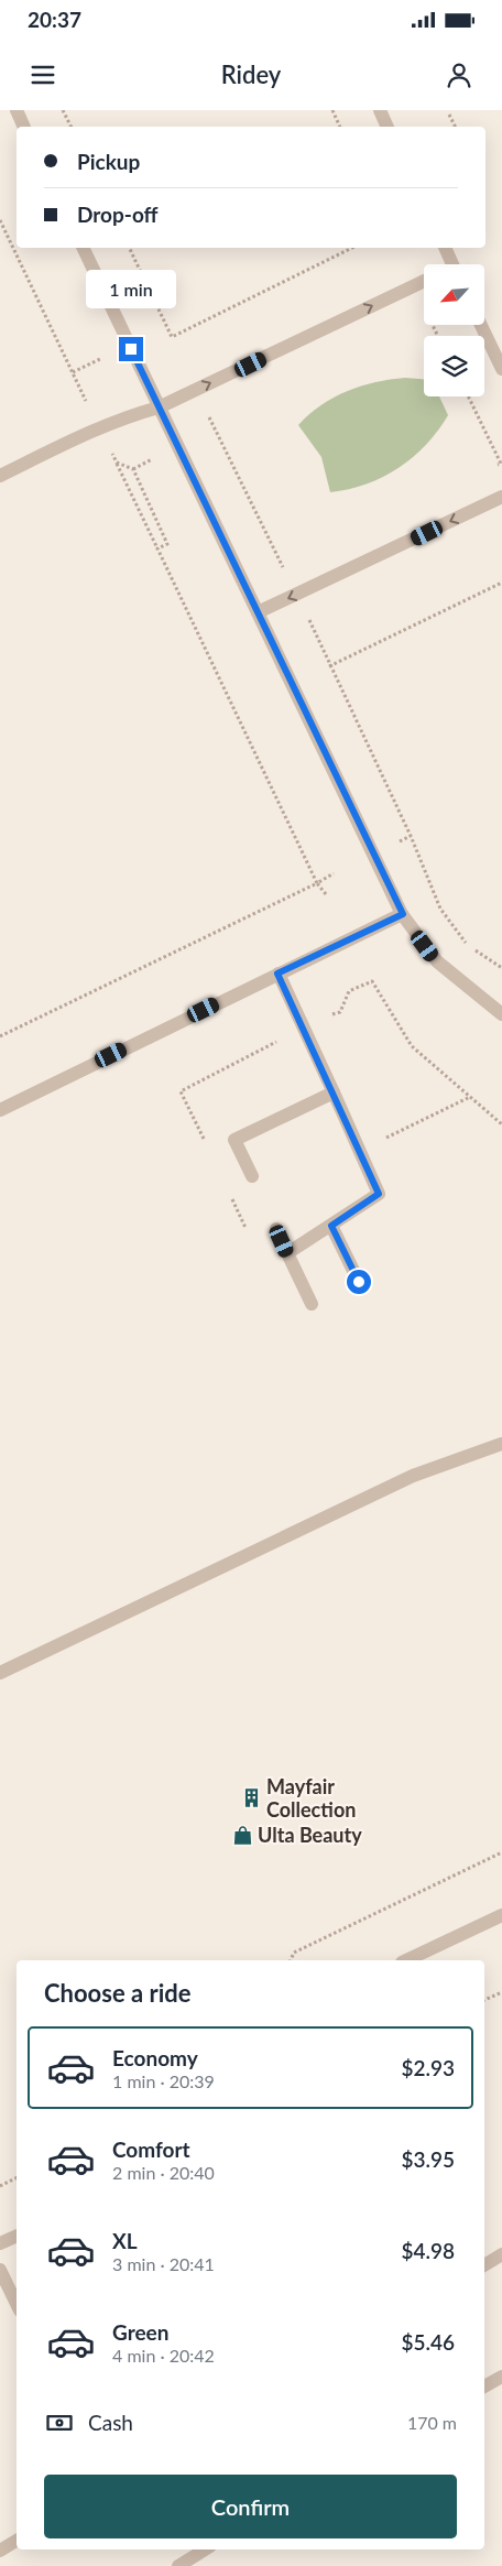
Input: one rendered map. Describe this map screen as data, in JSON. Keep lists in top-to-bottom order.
{
  "places": {
    "building": ["Mayfair Collection"],
    "shop": ["Ulta Beauty"]
  },
  "north": "bottom left",
  "page": {
    "status": "20:37",
    "header": "Ridey",
    "banner": ["Pickup", "Drop-off"],
    "bubble": "1 min",
    "heading": "Choose a ride",
    "list": [
      {
        "name": "Economy",
        "note": "1 min · 20:39",
        "value": "$2.93"
      },
      {
        "name": "Comfort",
        "note": "2 min · 20:40",
        "value": "$3.95"
      },
      {
        "name": "XL",
        "note": "3 min · 20:41",
        "value": "$4.98"
      },
      {
        "name": "Green",
        "note": "4 min · 20:42",
        "value": "$5.46"
      }
    ],
    "pay": ["Cash", "170 m"],
    "buttons": "Confirm"
  }
}
